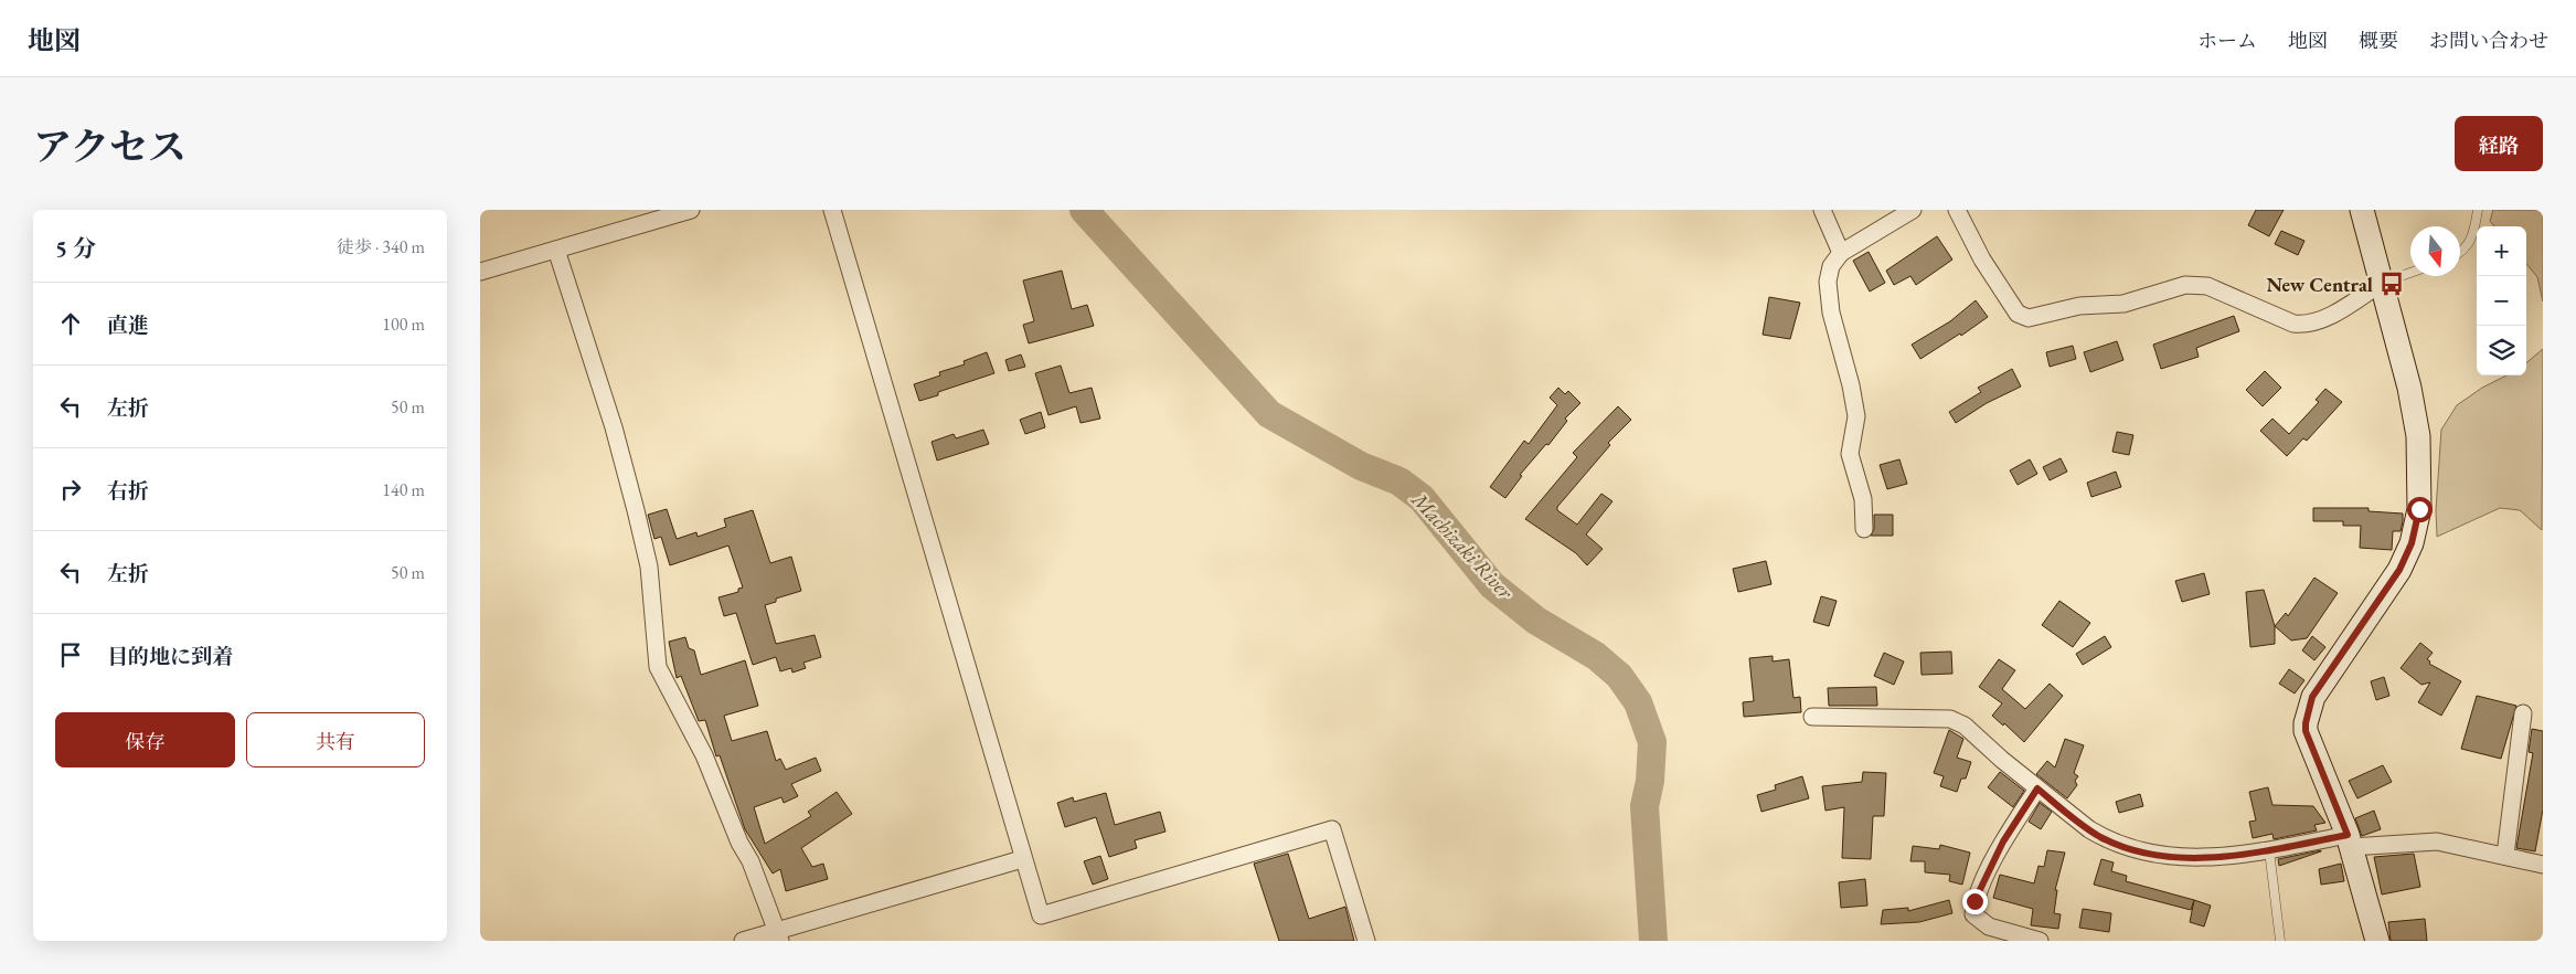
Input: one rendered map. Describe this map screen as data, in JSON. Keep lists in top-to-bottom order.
{
  "water": ["Machizaki River"],
  "places": {
    "bus stop": ["New Central"]
  },
  "north": "bottom",
  "page": {
    "header": "地図",
    "nav": [
      "ホーム",
      "地図",
      "概要",
      "お問い合わせ"
    ],
    "title": "アクセス",
    "buttons": [
      "経路",
      ["保存", "共有"]
    ],
    "heading": ["5 分", "徒歩 · 340 m"],
    "map_buttons": ["+", "−"],
    "list": [
      ["直進", "100 m"],
      ["左折", "50 m"],
      ["右折", "140 m"],
      ["左折", "50 m"],
      "目的地に到着"
    ]
  }
}
